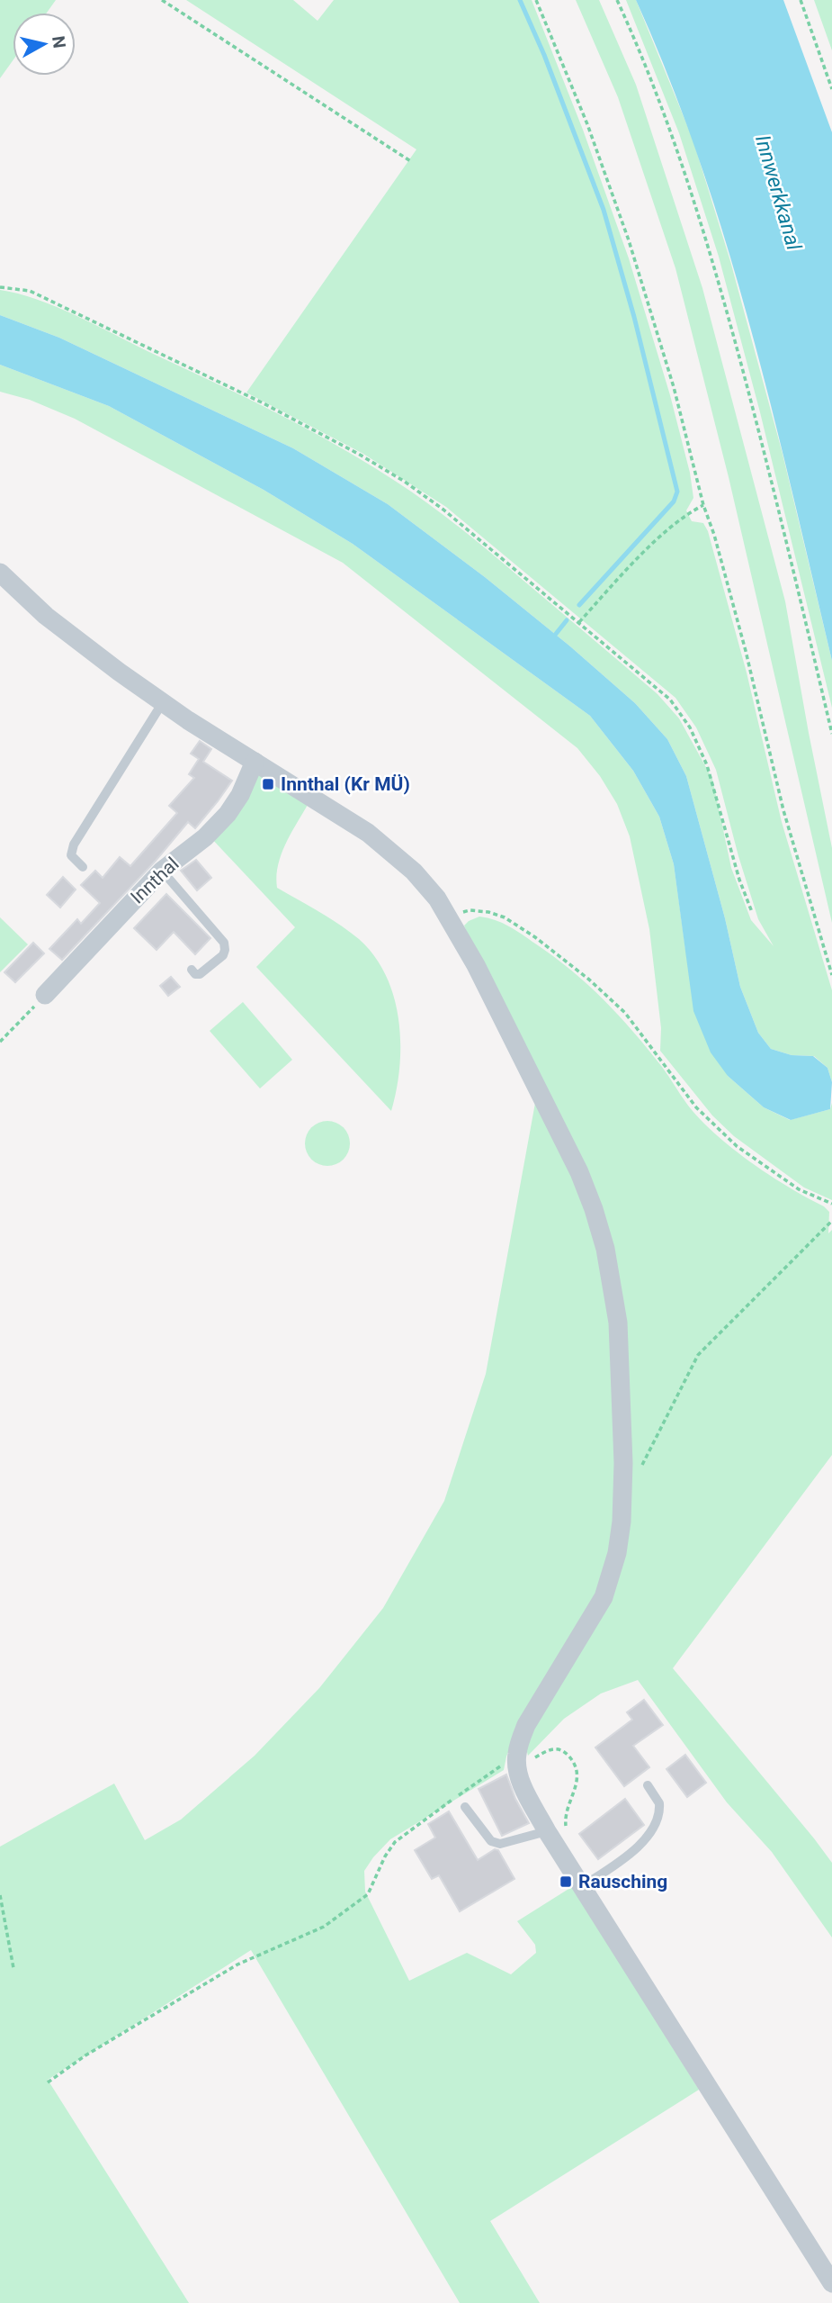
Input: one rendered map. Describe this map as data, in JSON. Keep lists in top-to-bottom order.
{
  "streets": {
    "street": ["Innthal"]
  },
  "water": ["Innwerkkanal"],
  "places": {
    "transit": ["Innthal (Kr MÜ)", "Rausching"]
  },
  "north": "right"
}
